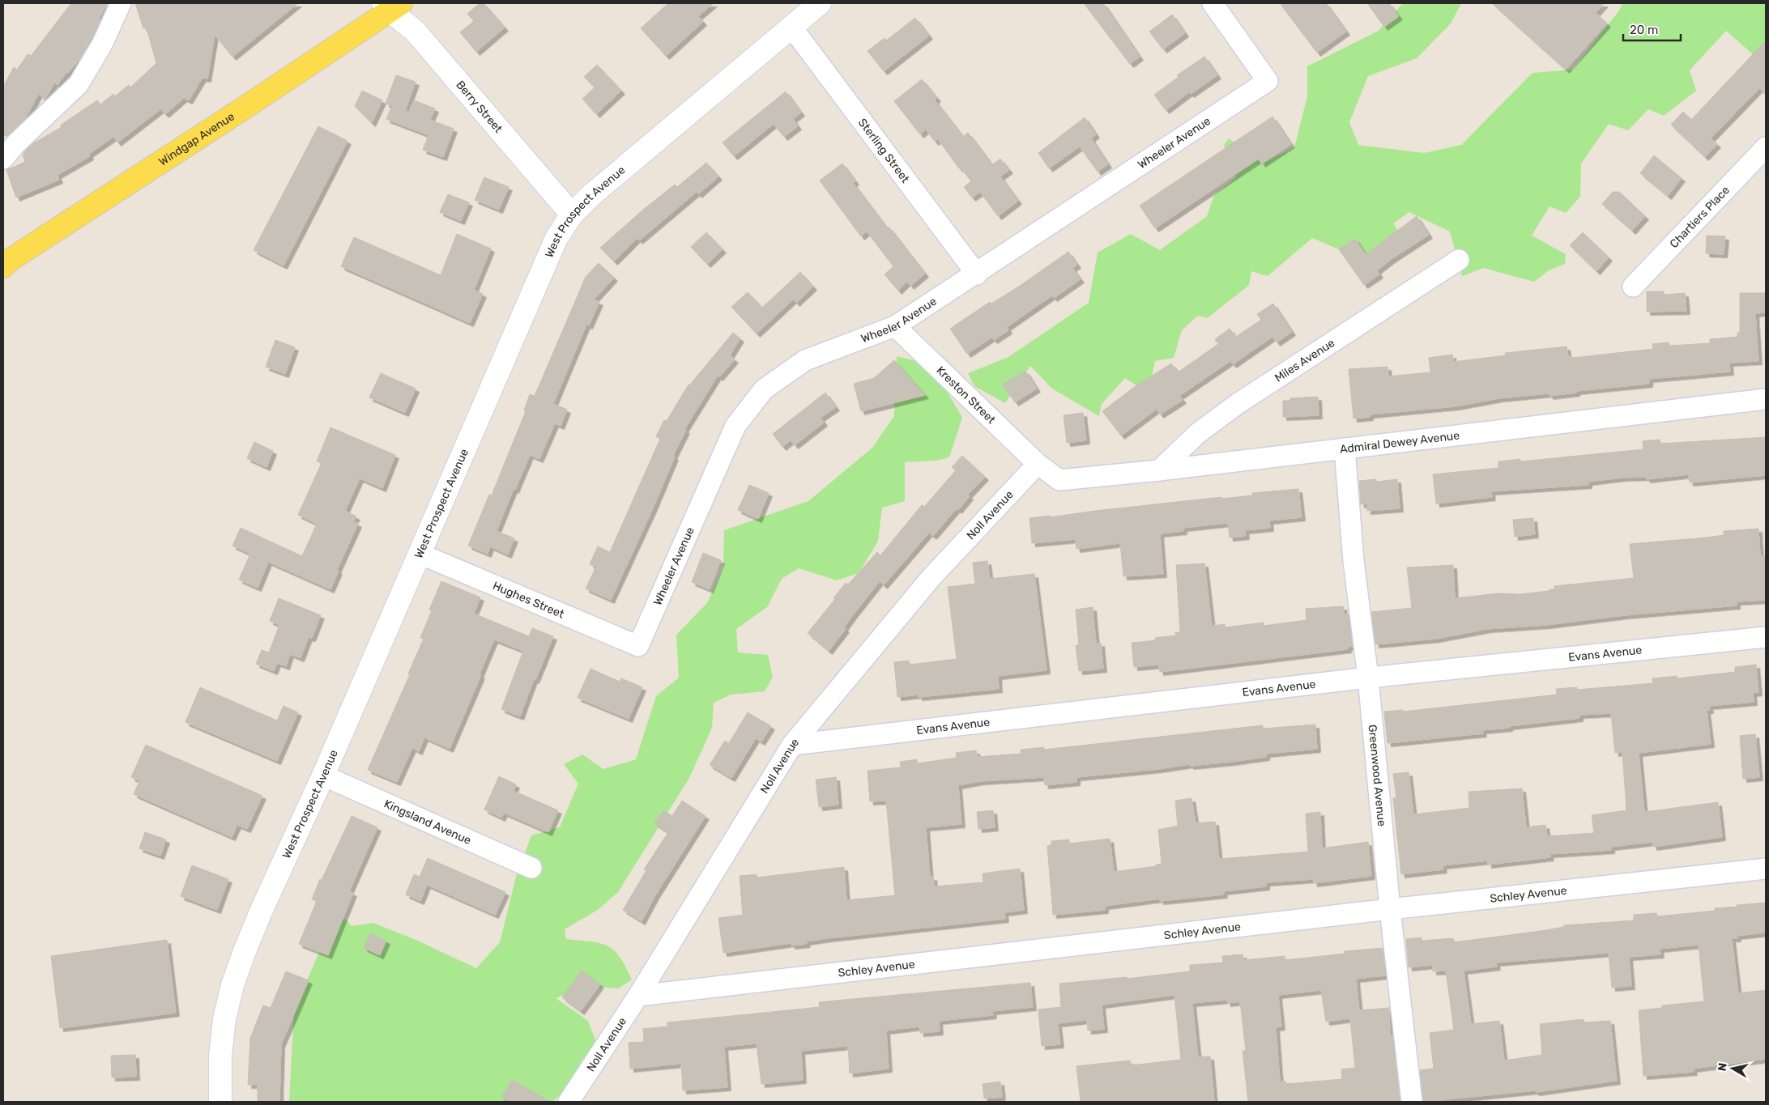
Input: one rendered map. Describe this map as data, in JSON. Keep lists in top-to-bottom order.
{
  "streets": {
    "main road": ["Windgap Avenue"],
    "street": [
      "Berry Street",
      "Wheeler Avenue",
      "Sterling Street",
      "West Prospect Avenue",
      "Chartiers Place",
      "Miles Avenue",
      "Kreston Street",
      "Admiral Dewey Avenue",
      "Noll Avenue",
      "Hughes Street",
      "Evans Avenue",
      "Greenwood Avenue",
      "Kingsland Avenue",
      "Schley Avenue"
    ]
  },
  "crossings": [
    ["Berry Street", "Windgap Avenue"],
    ["Berry Street", "West Prospect Avenue"],
    ["Wheeler Avenue", "Sterling Street"],
    ["Wheeler Avenue", "Kreston Street"],
    ["Wheeler Avenue", "Hughes Street"],
    ["Sterling Street", "West Prospect Avenue"],
    ["West Prospect Avenue", "Hughes Street"],
    ["West Prospect Avenue", "Kingsland Avenue"],
    ["Miles Avenue", "Admiral Dewey Avenue"],
    ["Kreston Street", "Admiral Dewey Avenue"],
    ["Kreston Street", "Noll Avenue"],
    ["Admiral Dewey Avenue", "Noll Avenue"],
    ["Admiral Dewey Avenue", "Greenwood Avenue"],
    ["Noll Avenue", "Evans Avenue"],
    ["Noll Avenue", "Schley Avenue"],
    ["Evans Avenue", "Greenwood Avenue"],
    ["Greenwood Avenue", "Schley Avenue"]
  ],
  "scale_bar": "20 m",
  "north": "left"
}
